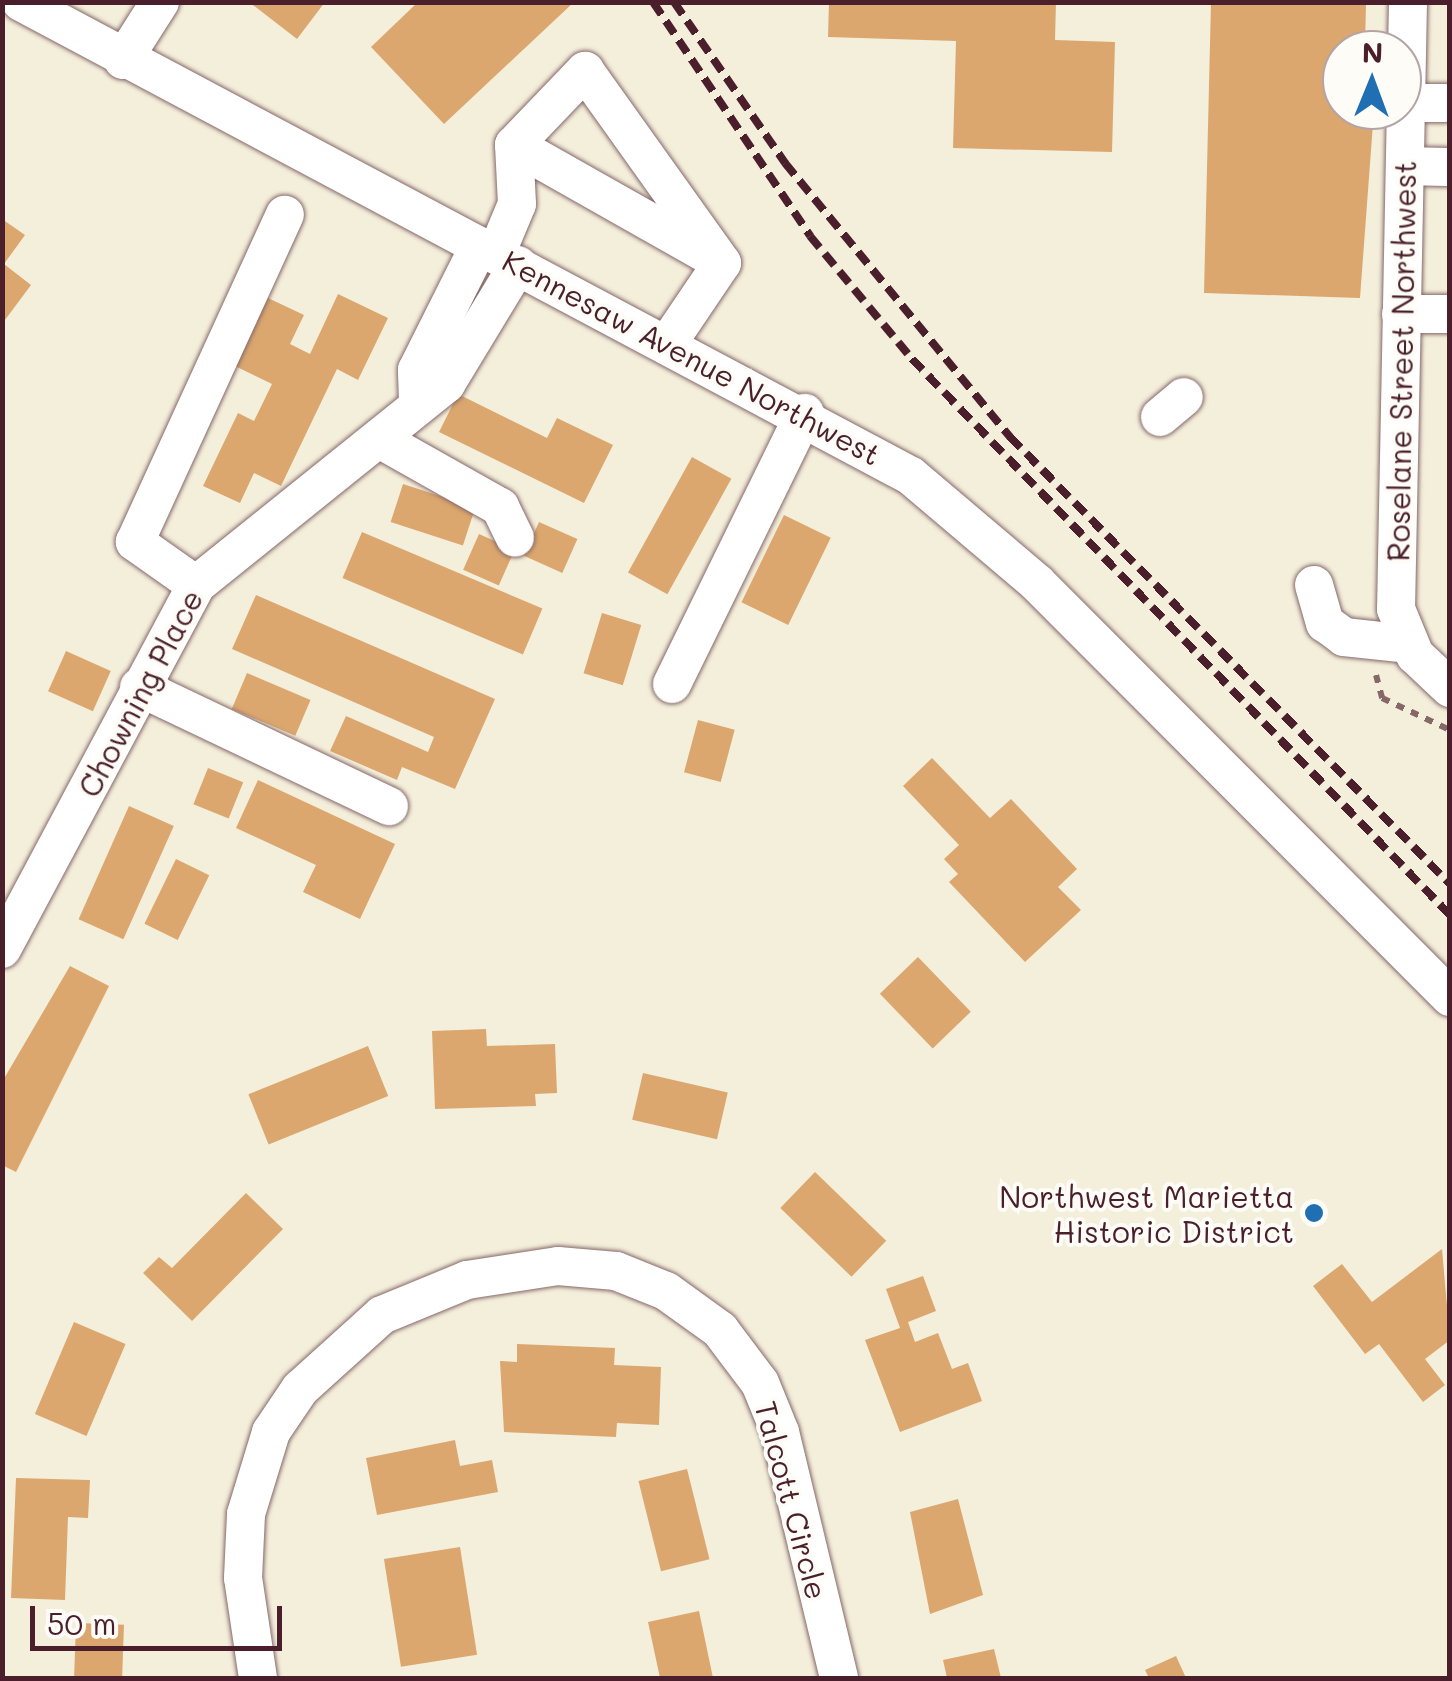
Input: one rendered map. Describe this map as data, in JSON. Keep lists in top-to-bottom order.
{
  "streets": {
    "street": [
      "Kennesaw Avenue Northwest",
      "Roselane Street Northwest",
      "Chowning Place",
      "Talcott Circle"
    ]
  },
  "crossings": [
    ["Kennesaw Avenue Northwest", "Chowning Place"]
  ],
  "places": ["Northwest Marietta Historic District"],
  "scale_bar": "50 m",
  "north": "top"
}
